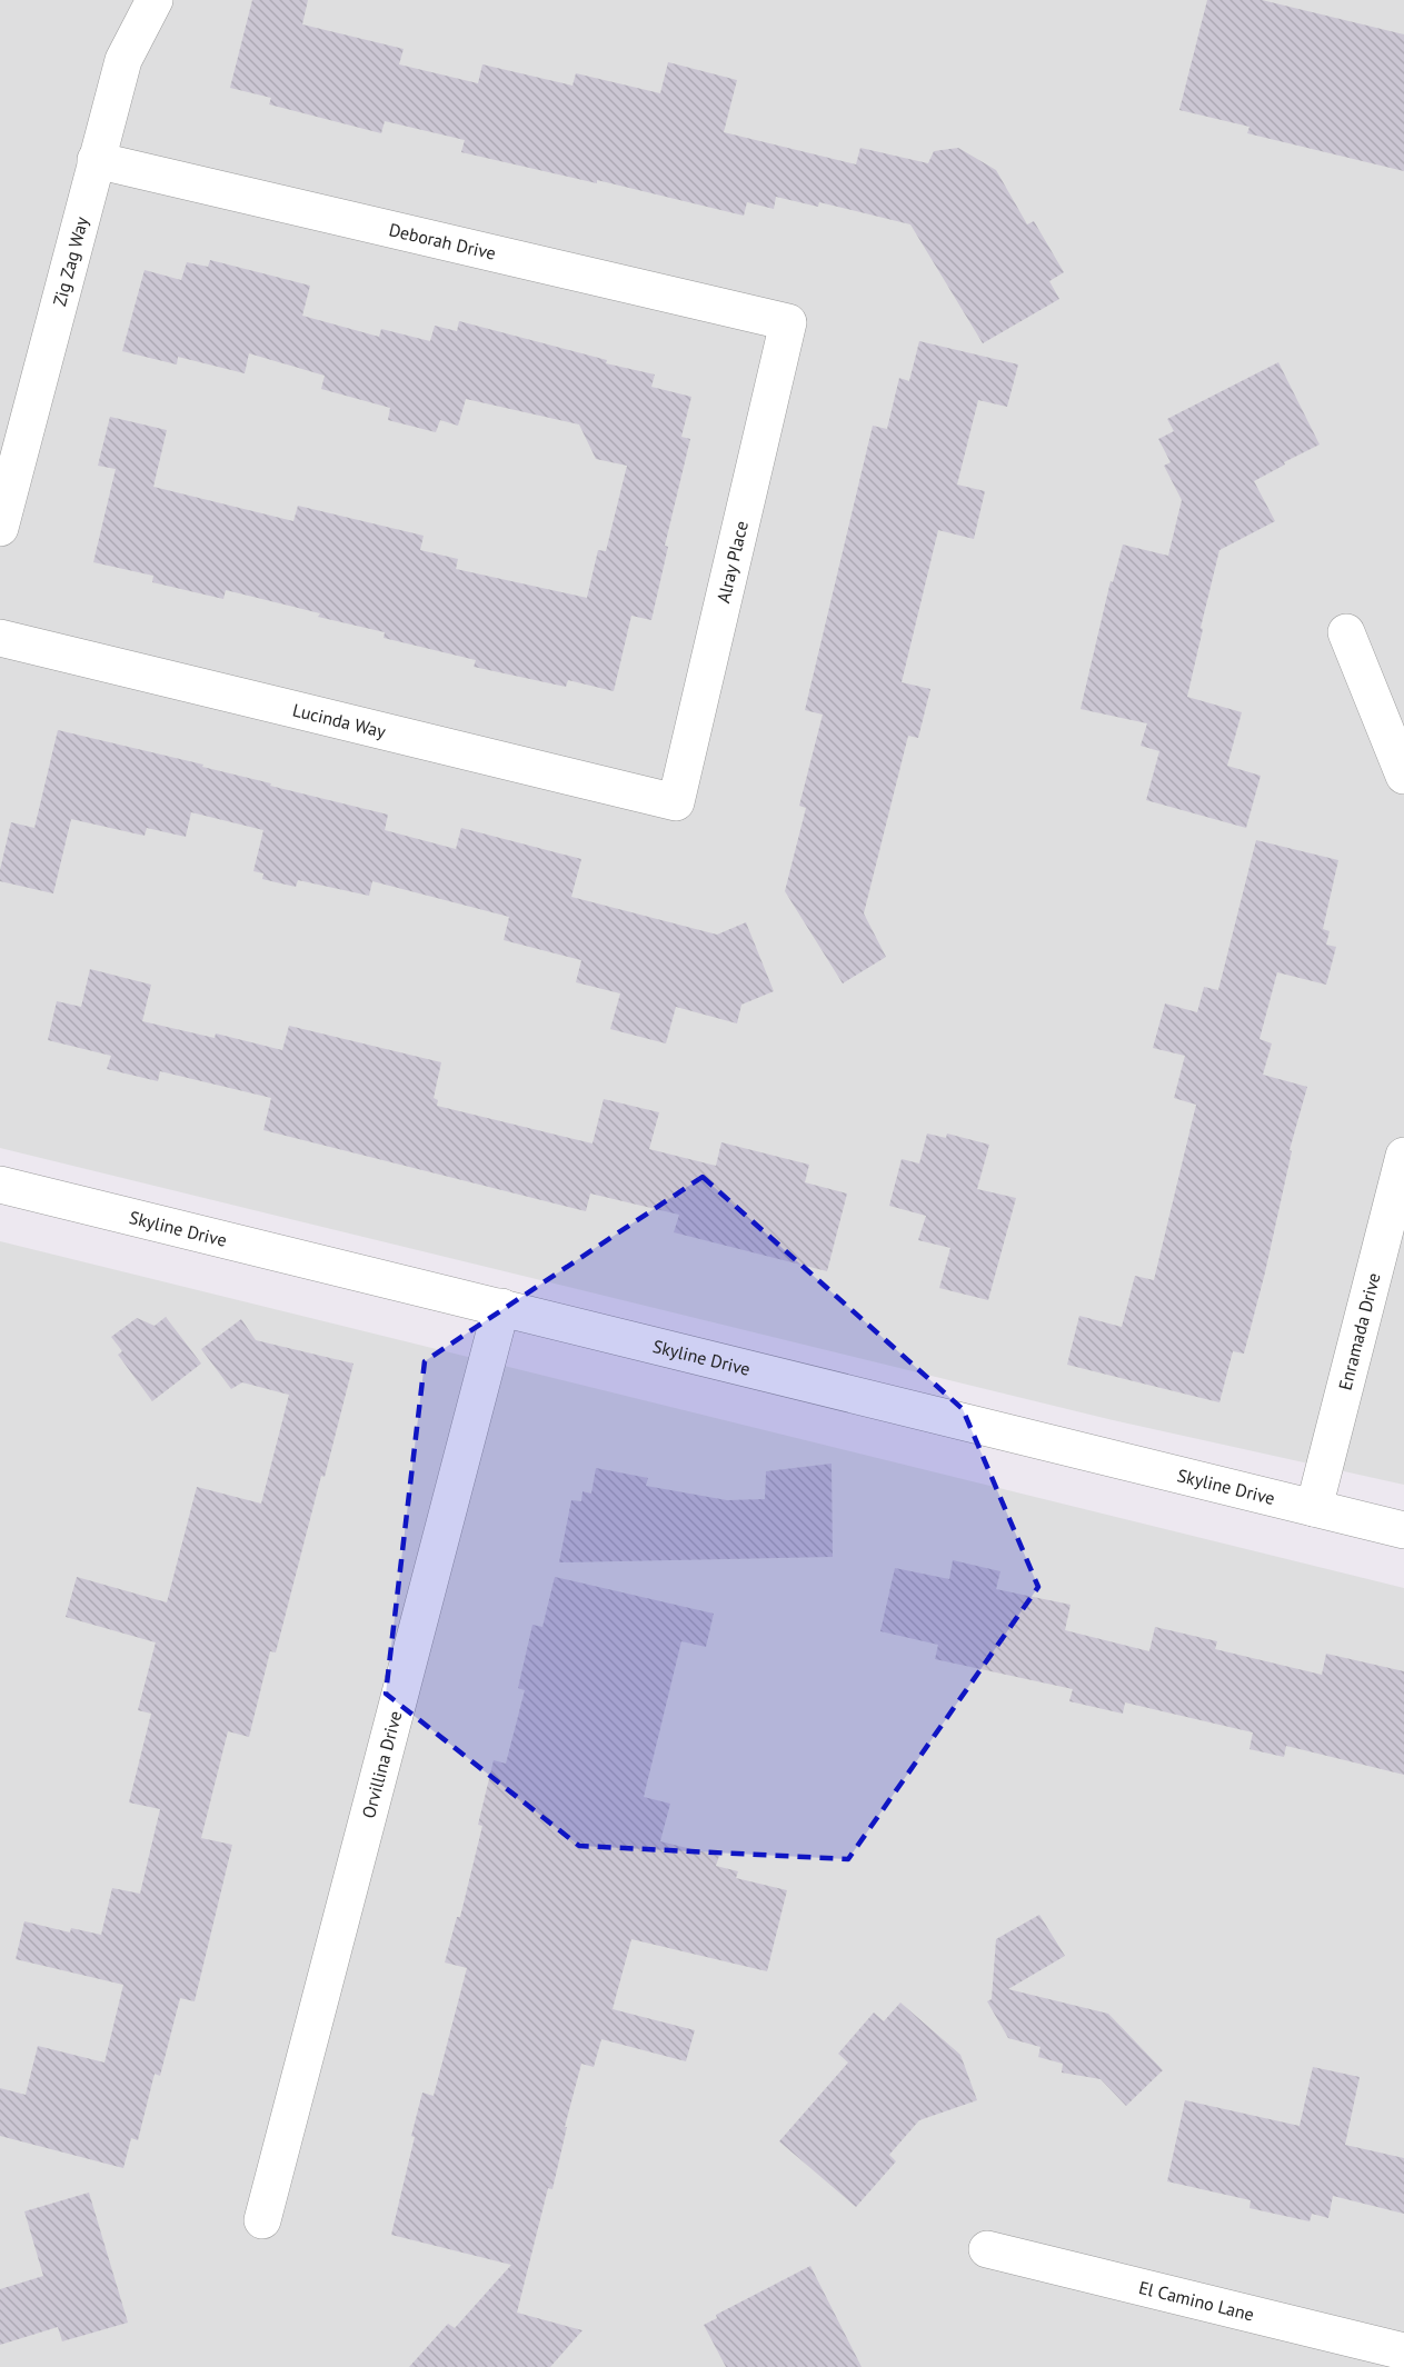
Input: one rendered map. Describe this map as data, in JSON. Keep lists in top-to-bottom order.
{
  "streets": {
    "street": [
      "Deborah Drive",
      "Zig Zag Way",
      "Alray Place",
      "Lucinda Way",
      "Skyline Drive",
      "Enramada Drive",
      "Orvillina Drive",
      "El Camino Lane"
    ]
  },
  "crossings": [
    ["Deborah Drive", "Zig Zag Way"],
    ["Deborah Drive", "Alray Place"],
    ["Alray Place", "Lucinda Way"],
    ["Skyline Drive", "Enramada Drive"],
    ["Skyline Drive", "Orvillina Drive"]
  ]
}
